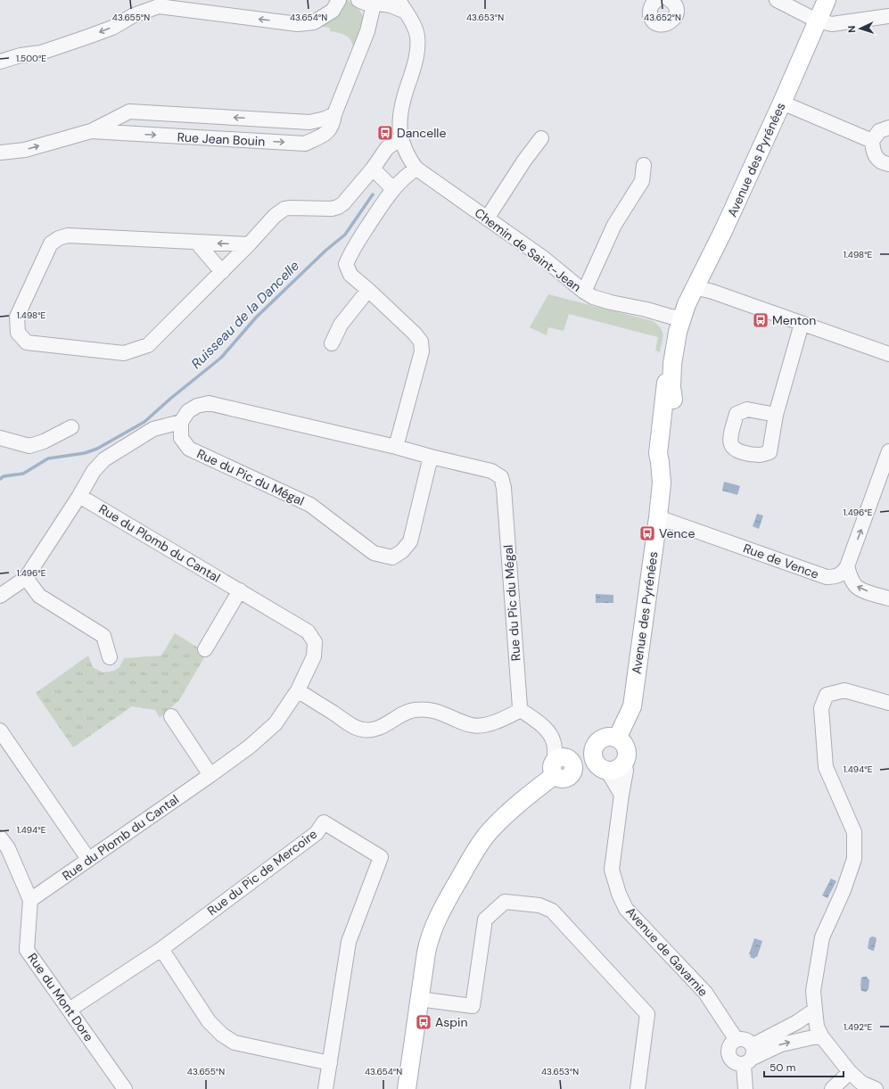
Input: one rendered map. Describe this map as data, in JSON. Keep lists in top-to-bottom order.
{
  "streets": {
    "main road": ["Avenue des Pyrénées"],
    "street": [
      "Rue Jean Bouin",
      "Chemin de Saint-Jean",
      "Rue du Pic du Mégal",
      "Rue du Plomb du Cantal",
      "Rue de Vence",
      "Rue du Pic de Mercoire",
      "Avenue de Gavarnie",
      "Rue du Mont Dore"
    ]
  },
  "crossings": [
    ["Avenue des Pyrénées", "Chemin de Saint-Jean"],
    ["Avenue des Pyrénées", "Rue de Vence"],
    ["Avenue des Pyrénées", "Avenue de Gavarnie"],
    ["Rue du Plomb du Cantal", "Rue du Mont Dore"],
    ["Rue du Pic de Mercoire", "Rue du Mont Dore"]
  ],
  "water": ["Ruisseau de la Dancelle"],
  "places": {
    "bus stop": [
      "Dancelle",
      "Menton",
      "Vence",
      "Aspin"
    ]
  },
  "scale_bar": "50 m",
  "north": "left",
  "coordinates": [
    "43.655°N",
    "43.654°N",
    "43.653°N",
    "43.652°N",
    "1.500°E",
    "1.498°E",
    "1.496°E",
    "1.494°E",
    "1.492°E"
  ]
}
